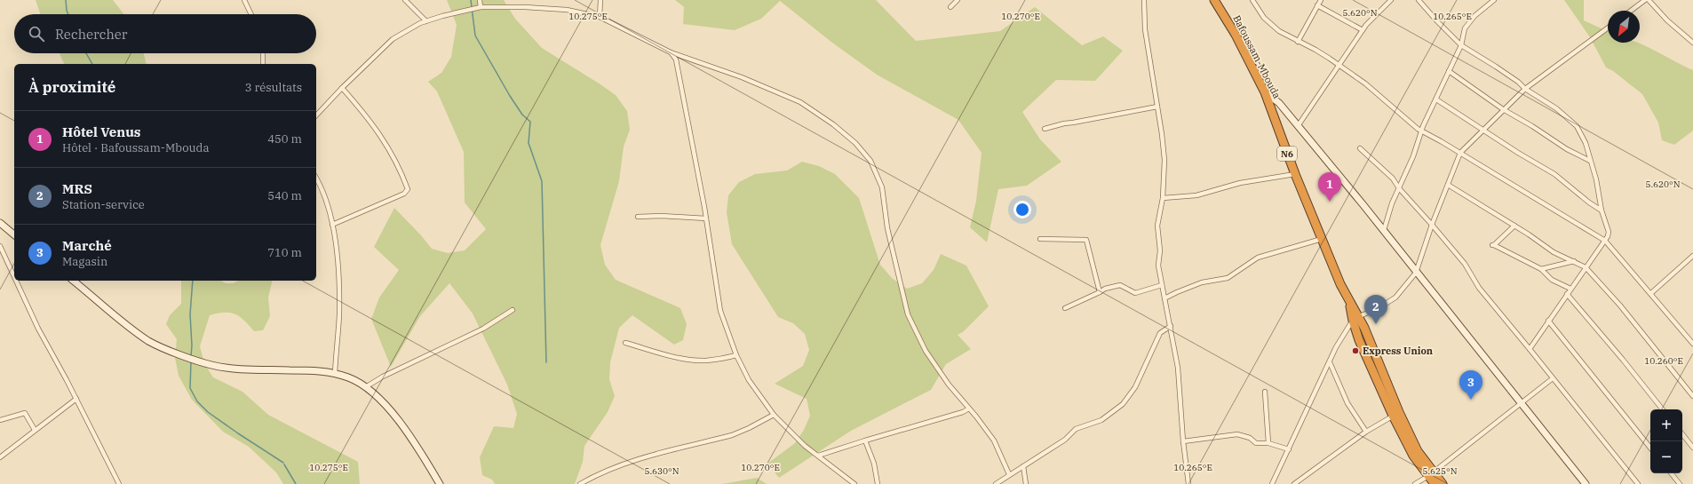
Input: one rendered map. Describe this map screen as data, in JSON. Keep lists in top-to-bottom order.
{
  "streets": {
    "highway": ["Bafoussam-Mbouda", "N6"]
  },
  "places": ["Express Union"],
  "north": "bottom left",
  "page": {
    "search": "Rechercher",
    "heading": ["À proximité", "3 résultats"],
    "list": [
      {
        "mark": "1",
        "name": "Hôtel Venus",
        "note": "Hôtel · Bafoussam-Mbouda",
        "value": "450 m"
      },
      {
        "mark": "2",
        "name": "MRS",
        "note": "Station-service",
        "value": "540 m"
      },
      {
        "mark": "3",
        "name": "Marché",
        "note": "Magasin",
        "value": "710 m"
      }
    ],
    "pins": ["1", "2", "3"],
    "map_buttons": ["+", "−"]
  },
  "coordinates": [
    "5.620°N",
    "10.275°E",
    "10.270°E",
    "10.265°E",
    "10.260°E",
    "5.630°N",
    "5.625°N"
  ]
}
